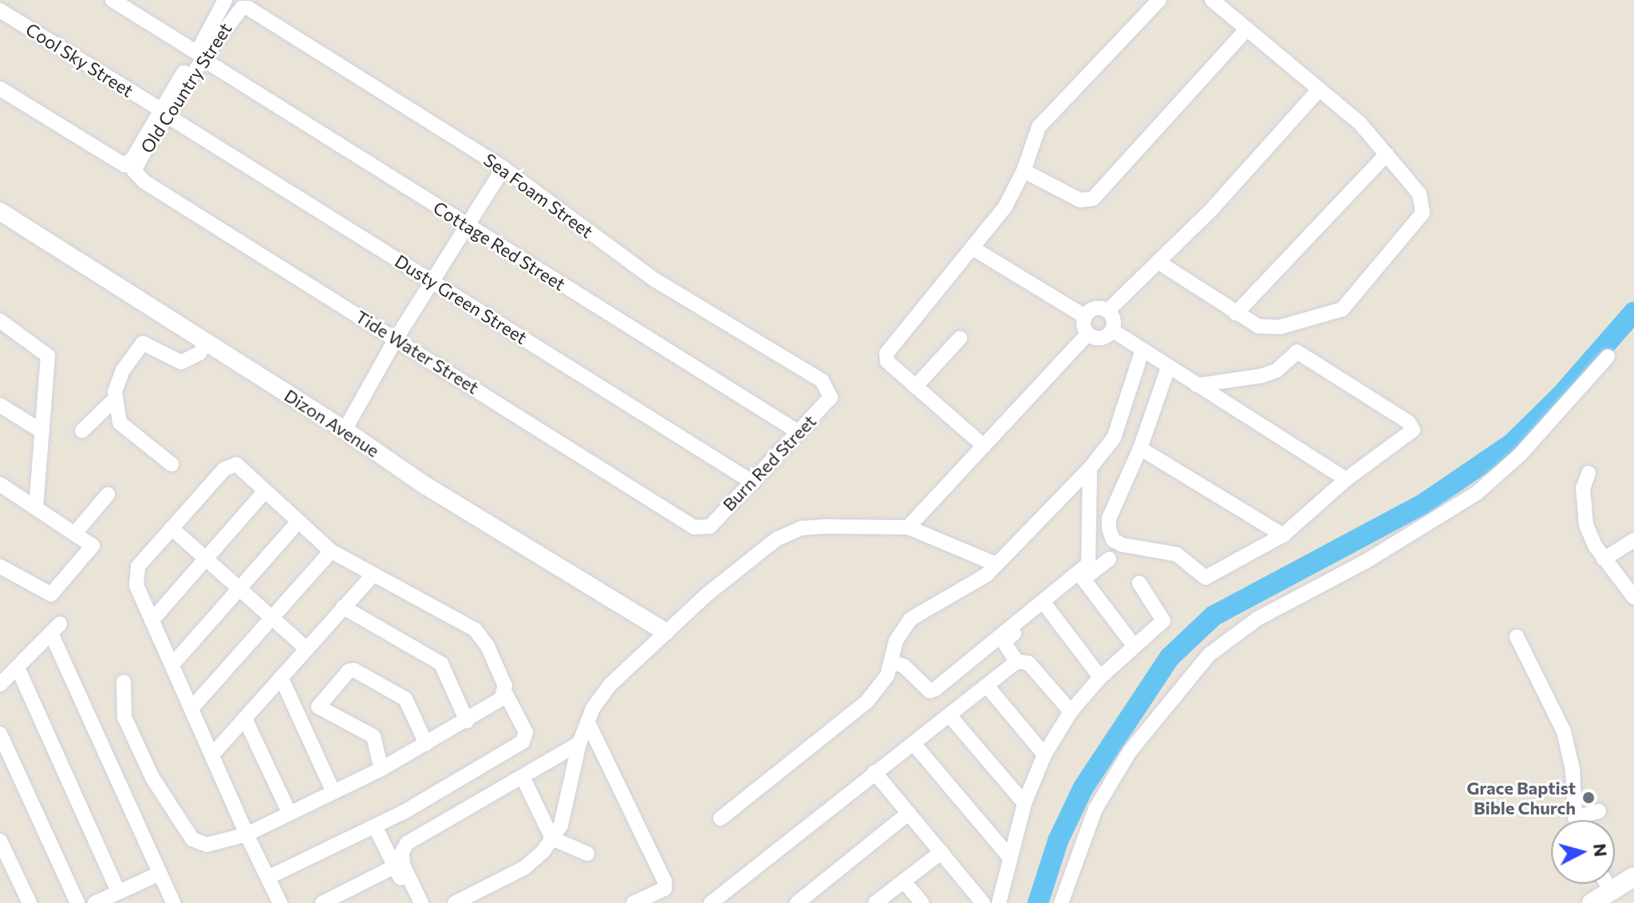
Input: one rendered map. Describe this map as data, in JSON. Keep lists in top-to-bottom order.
{
  "streets": {
    "street": [
      "Cool Sky Street",
      "Old Country Street",
      "Sea Foam Street",
      "Cottage Red Street",
      "Dusty Green Street",
      "Tide Water Street",
      "Dizon Avenue",
      "Burn Red Street"
    ]
  },
  "crossings": [
    ["Cool Sky Street", "Old Country Street"],
    ["Cool Sky Street", "Dusty Green Street"],
    ["Old Country Street", "Sea Foam Street"],
    ["Old Country Street", "Cottage Red Street"],
    ["Old Country Street", "Dusty Green Street"],
    ["Old Country Street", "Tide Water Street"],
    ["Sea Foam Street", "Burn Red Street"],
    ["Cottage Red Street", "Burn Red Street"],
    ["Dusty Green Street", "Burn Red Street"],
    ["Tide Water Street", "Burn Red Street"]
  ],
  "places": ["Grace Baptist Bible Church"],
  "north": "right"
}
